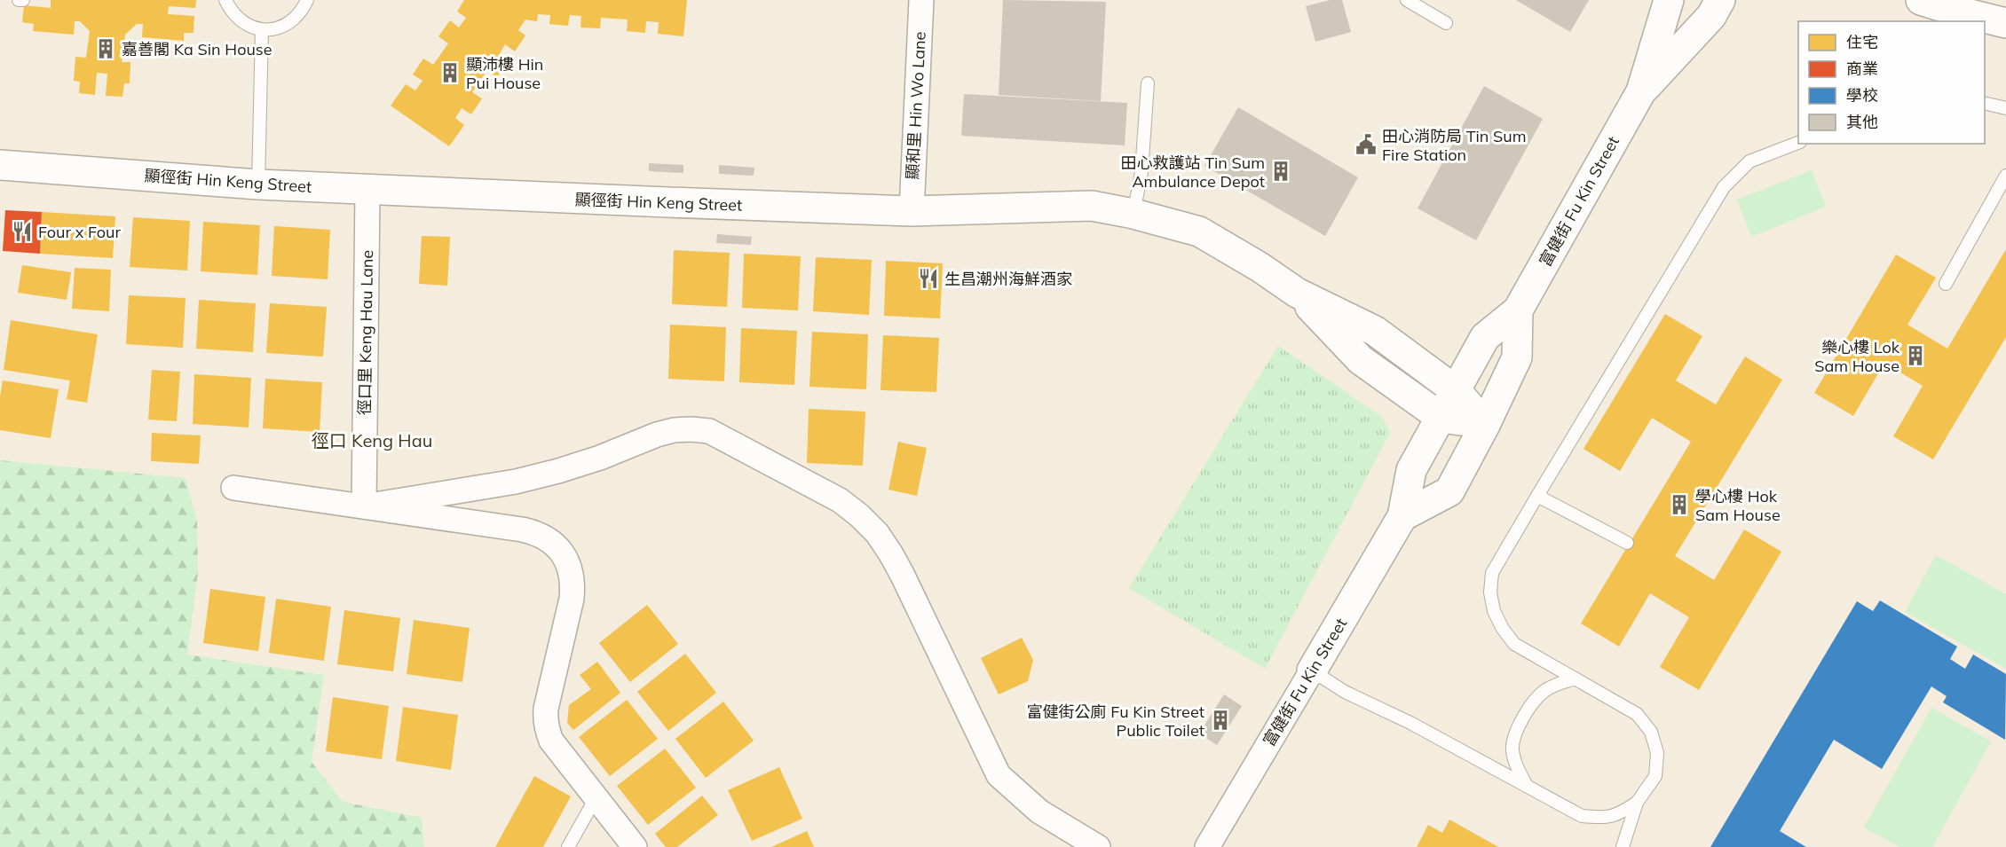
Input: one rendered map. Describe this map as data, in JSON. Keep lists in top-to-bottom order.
{
  "streets": {
    "street": [
      "顯和里 Hin Wo Lane",
      "顯徑街 Hin Keng Street",
      "富健街 Fu Kin Street",
      "徑口里 Keng Hau Lane"
    ]
  },
  "crossings": [
    ["顯和里 Hin Wo Lane", "顯徑街 Hin Keng Street"],
    ["顯徑街 Hin Keng Street", "富健街 Fu Kin Street"],
    ["顯徑街 Hin Keng Street", "徑口里 Keng Hau Lane"]
  ],
  "districts": ["徑口 Keng Hau"],
  "places": {
    "building": [
      "嘉善閣 Ka Sin House",
      "顯沛樓 Hin Pui House",
      "田心救護站 Tin Sum Ambulance Depot",
      "樂心樓 Lok Sam House",
      "學心樓 Hok Sam House",
      "富健街公廁 Fu Kin Street Public Toilet"
    ],
    "public building": ["田心消防局 Tin Sum Fire Station"],
    "restaurant": ["Four x Four", "生昌潮州海鮮酒家"]
  },
  "legend": [
    "住宅",
    "商業",
    "學校",
    "其他"
  ]
}
